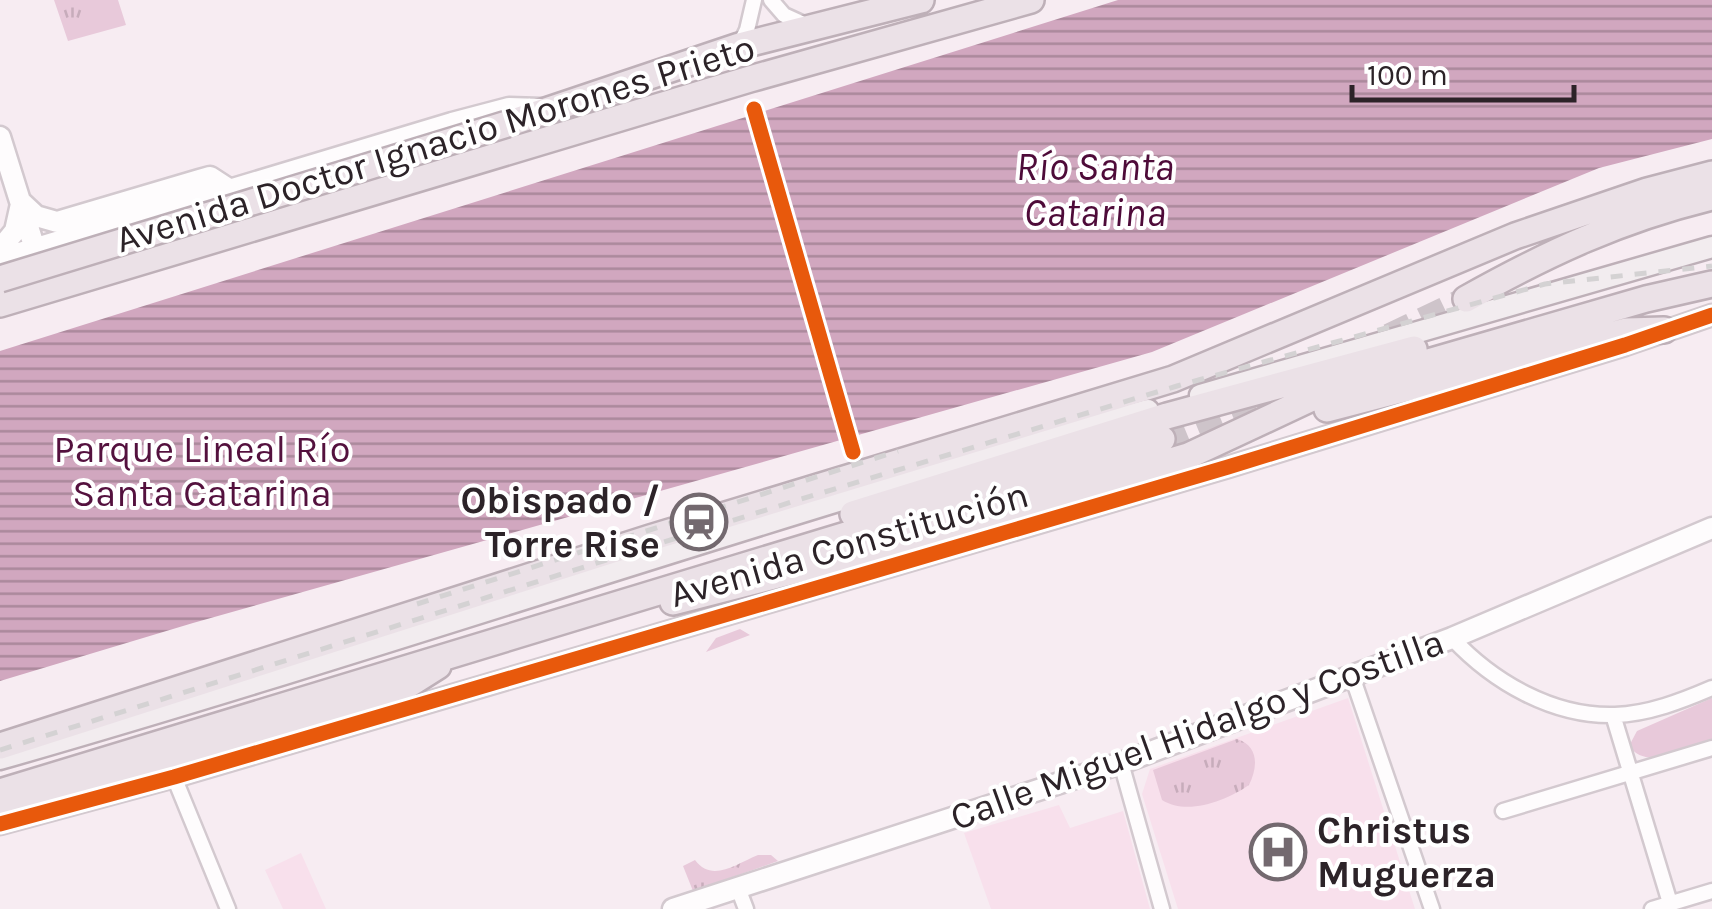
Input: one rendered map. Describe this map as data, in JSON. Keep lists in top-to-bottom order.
{
  "streets": {
    "highway": ["Avenida Doctor Ignacio Morones Prieto", "Avenida Constitución"],
    "street": ["Calle Miguel Hidalgo y Costilla"]
  },
  "water": ["Río Santa Catarina"],
  "parks": ["Parque Lineal Río Santa Catarina"],
  "places": {
    "station": ["Obispado / Torre Rise"],
    "hospital": ["Christus Muguerza"]
  },
  "scale_bar": "100 m"
}
